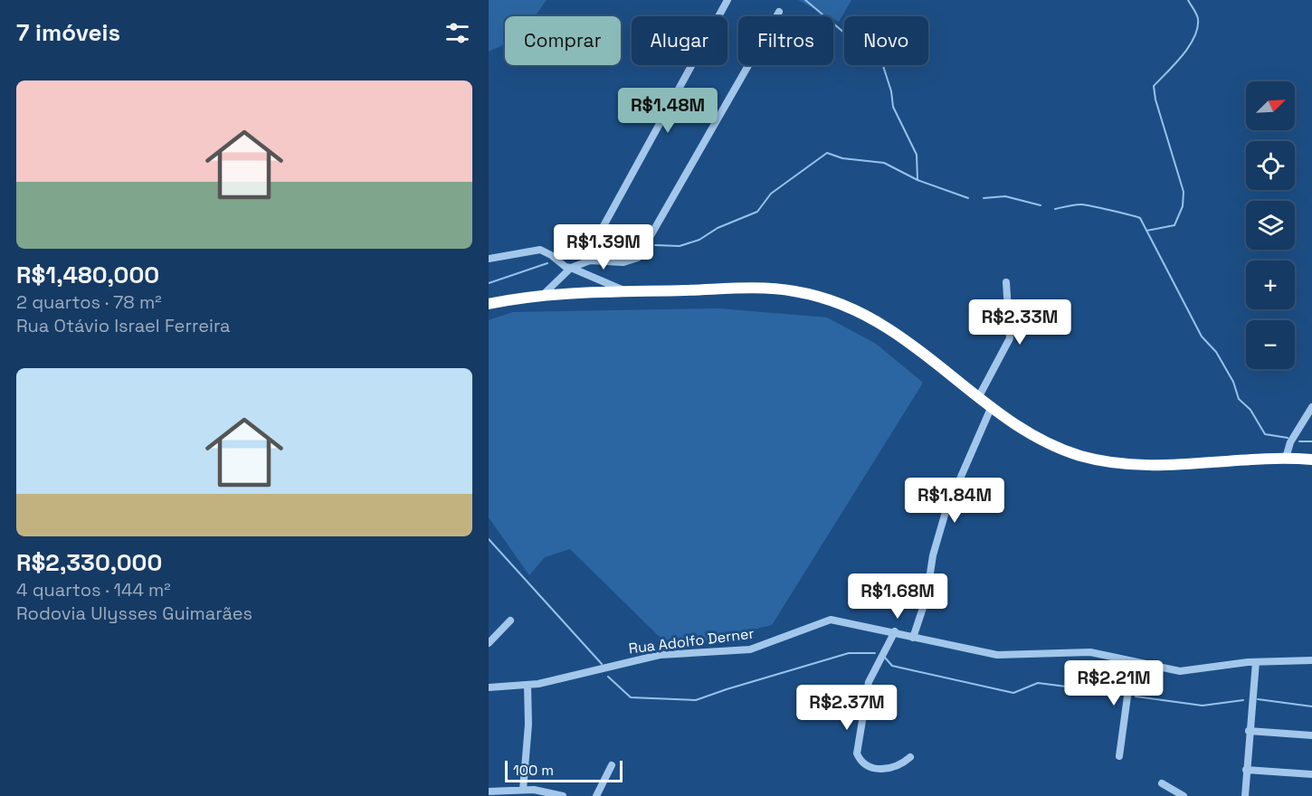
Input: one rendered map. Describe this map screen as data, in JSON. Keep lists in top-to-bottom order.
{
  "streets": {
    "street": ["Rua Adolfo Derner"]
  },
  "scale_bar": "100 m",
  "north": "top right",
  "page": {
    "heading": "7 imóveis",
    "chip": [
      "Comprar",
      "Alugar",
      "Filtros",
      "Novo"
    ],
    "list": [
      {
        "name": "R$1,480,000",
        "note": "2 quartos · 78 m² · Rua Otávio Israel Ferreira"
      },
      {
        "name": "R$2,330,000",
        "note": "4 quartos · 144 m² · Rodovia Ulysses Guimarães"
      }
    ],
    "map_buttons": ["+", "−"],
    "price": [
      "R$1.48M",
      "R$1.39M",
      "R$2.33M",
      "R$1.84M",
      "R$1.68M",
      "R$2.21M",
      "R$2.37M"
    ],
    "scale": "100 m"
  }
}
